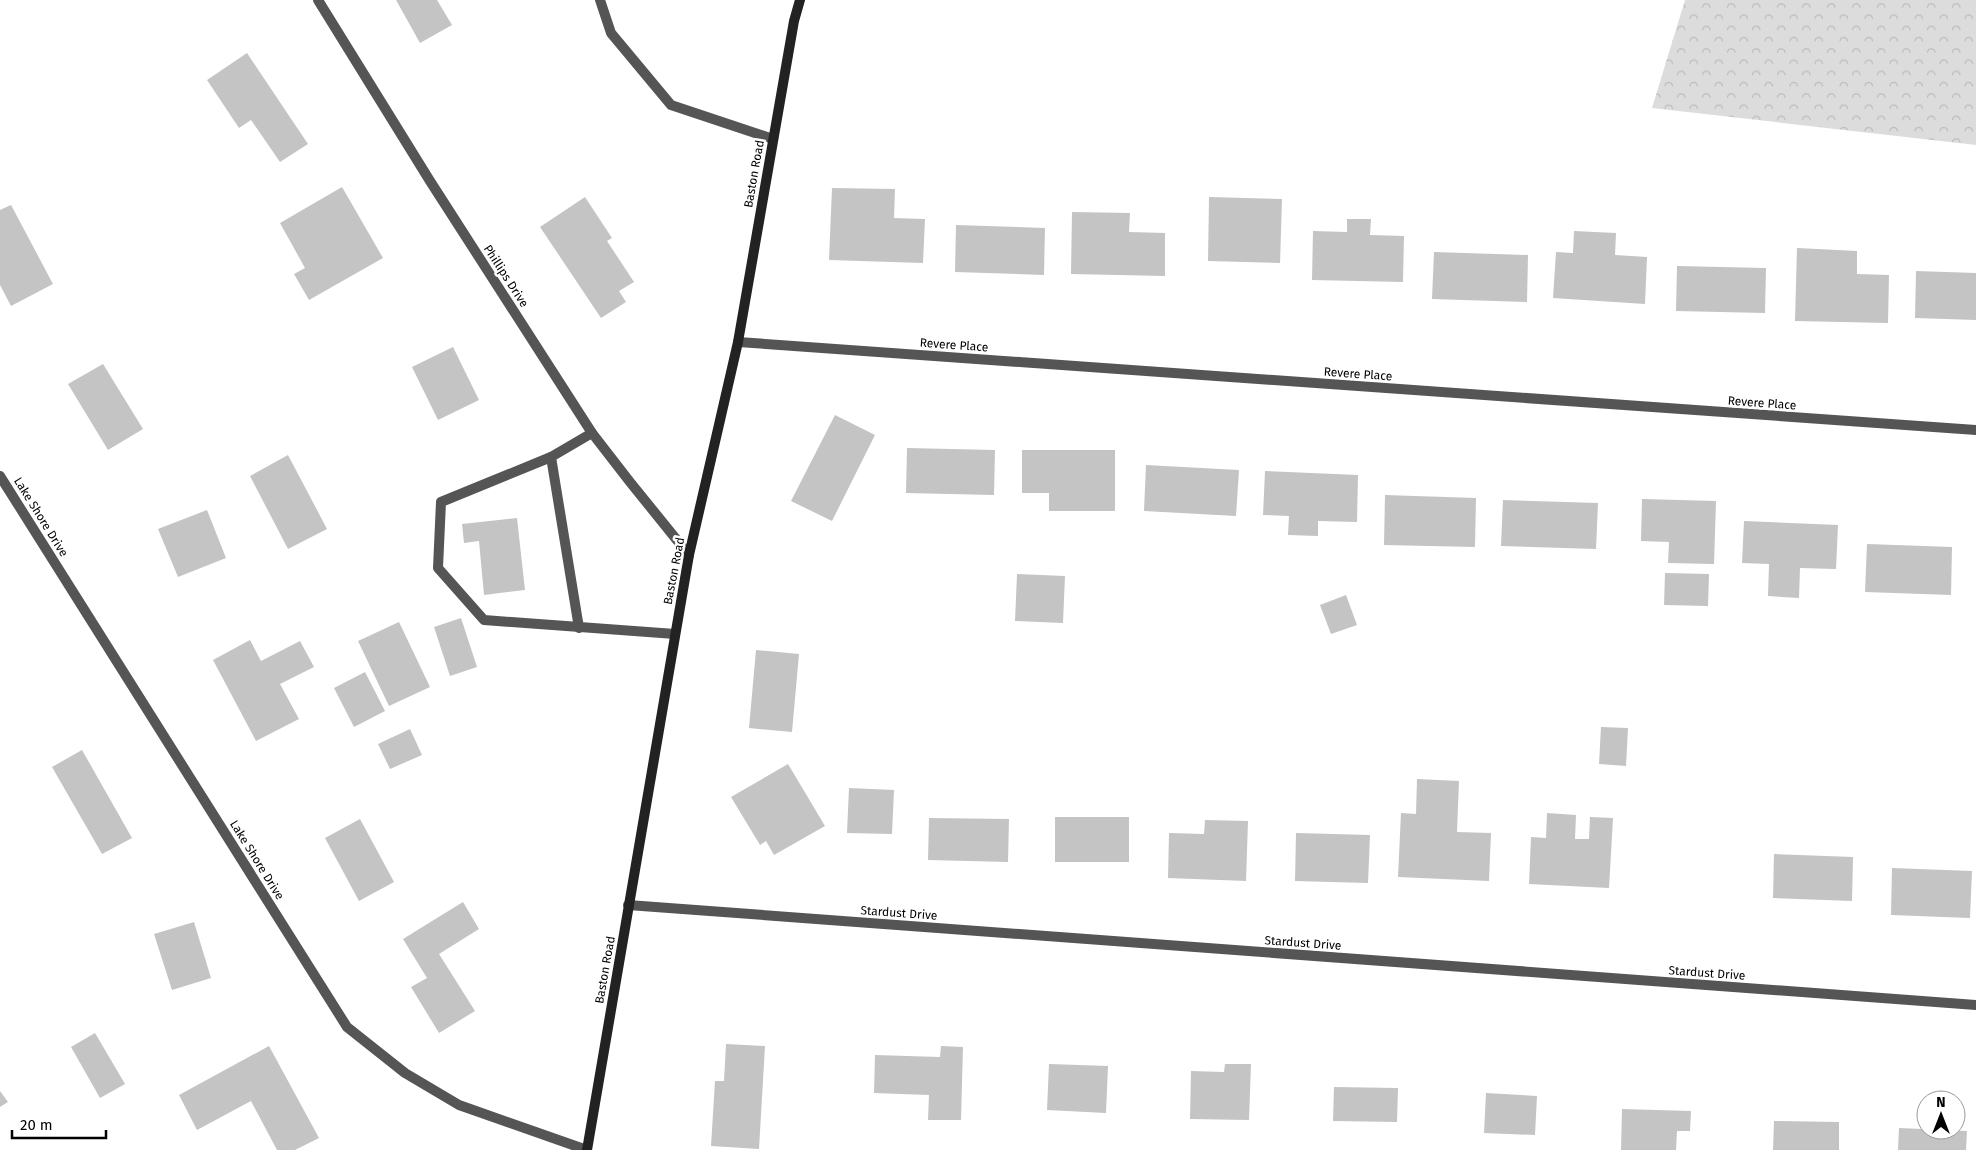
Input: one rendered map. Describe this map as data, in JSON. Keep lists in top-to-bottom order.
{
  "streets": {
    "main road": ["Baston Road"],
    "street": [
      "Phillips Drive",
      "Revere Place",
      "Lake Shore Drive",
      "Stardust Drive"
    ]
  },
  "crossings": [
    ["Baston Road", "Phillips Drive"],
    ["Baston Road", "Revere Place"],
    ["Baston Road", "Lake Shore Drive"],
    ["Baston Road", "Stardust Drive"]
  ],
  "scale_bar": "20 m",
  "north": "top"
}
